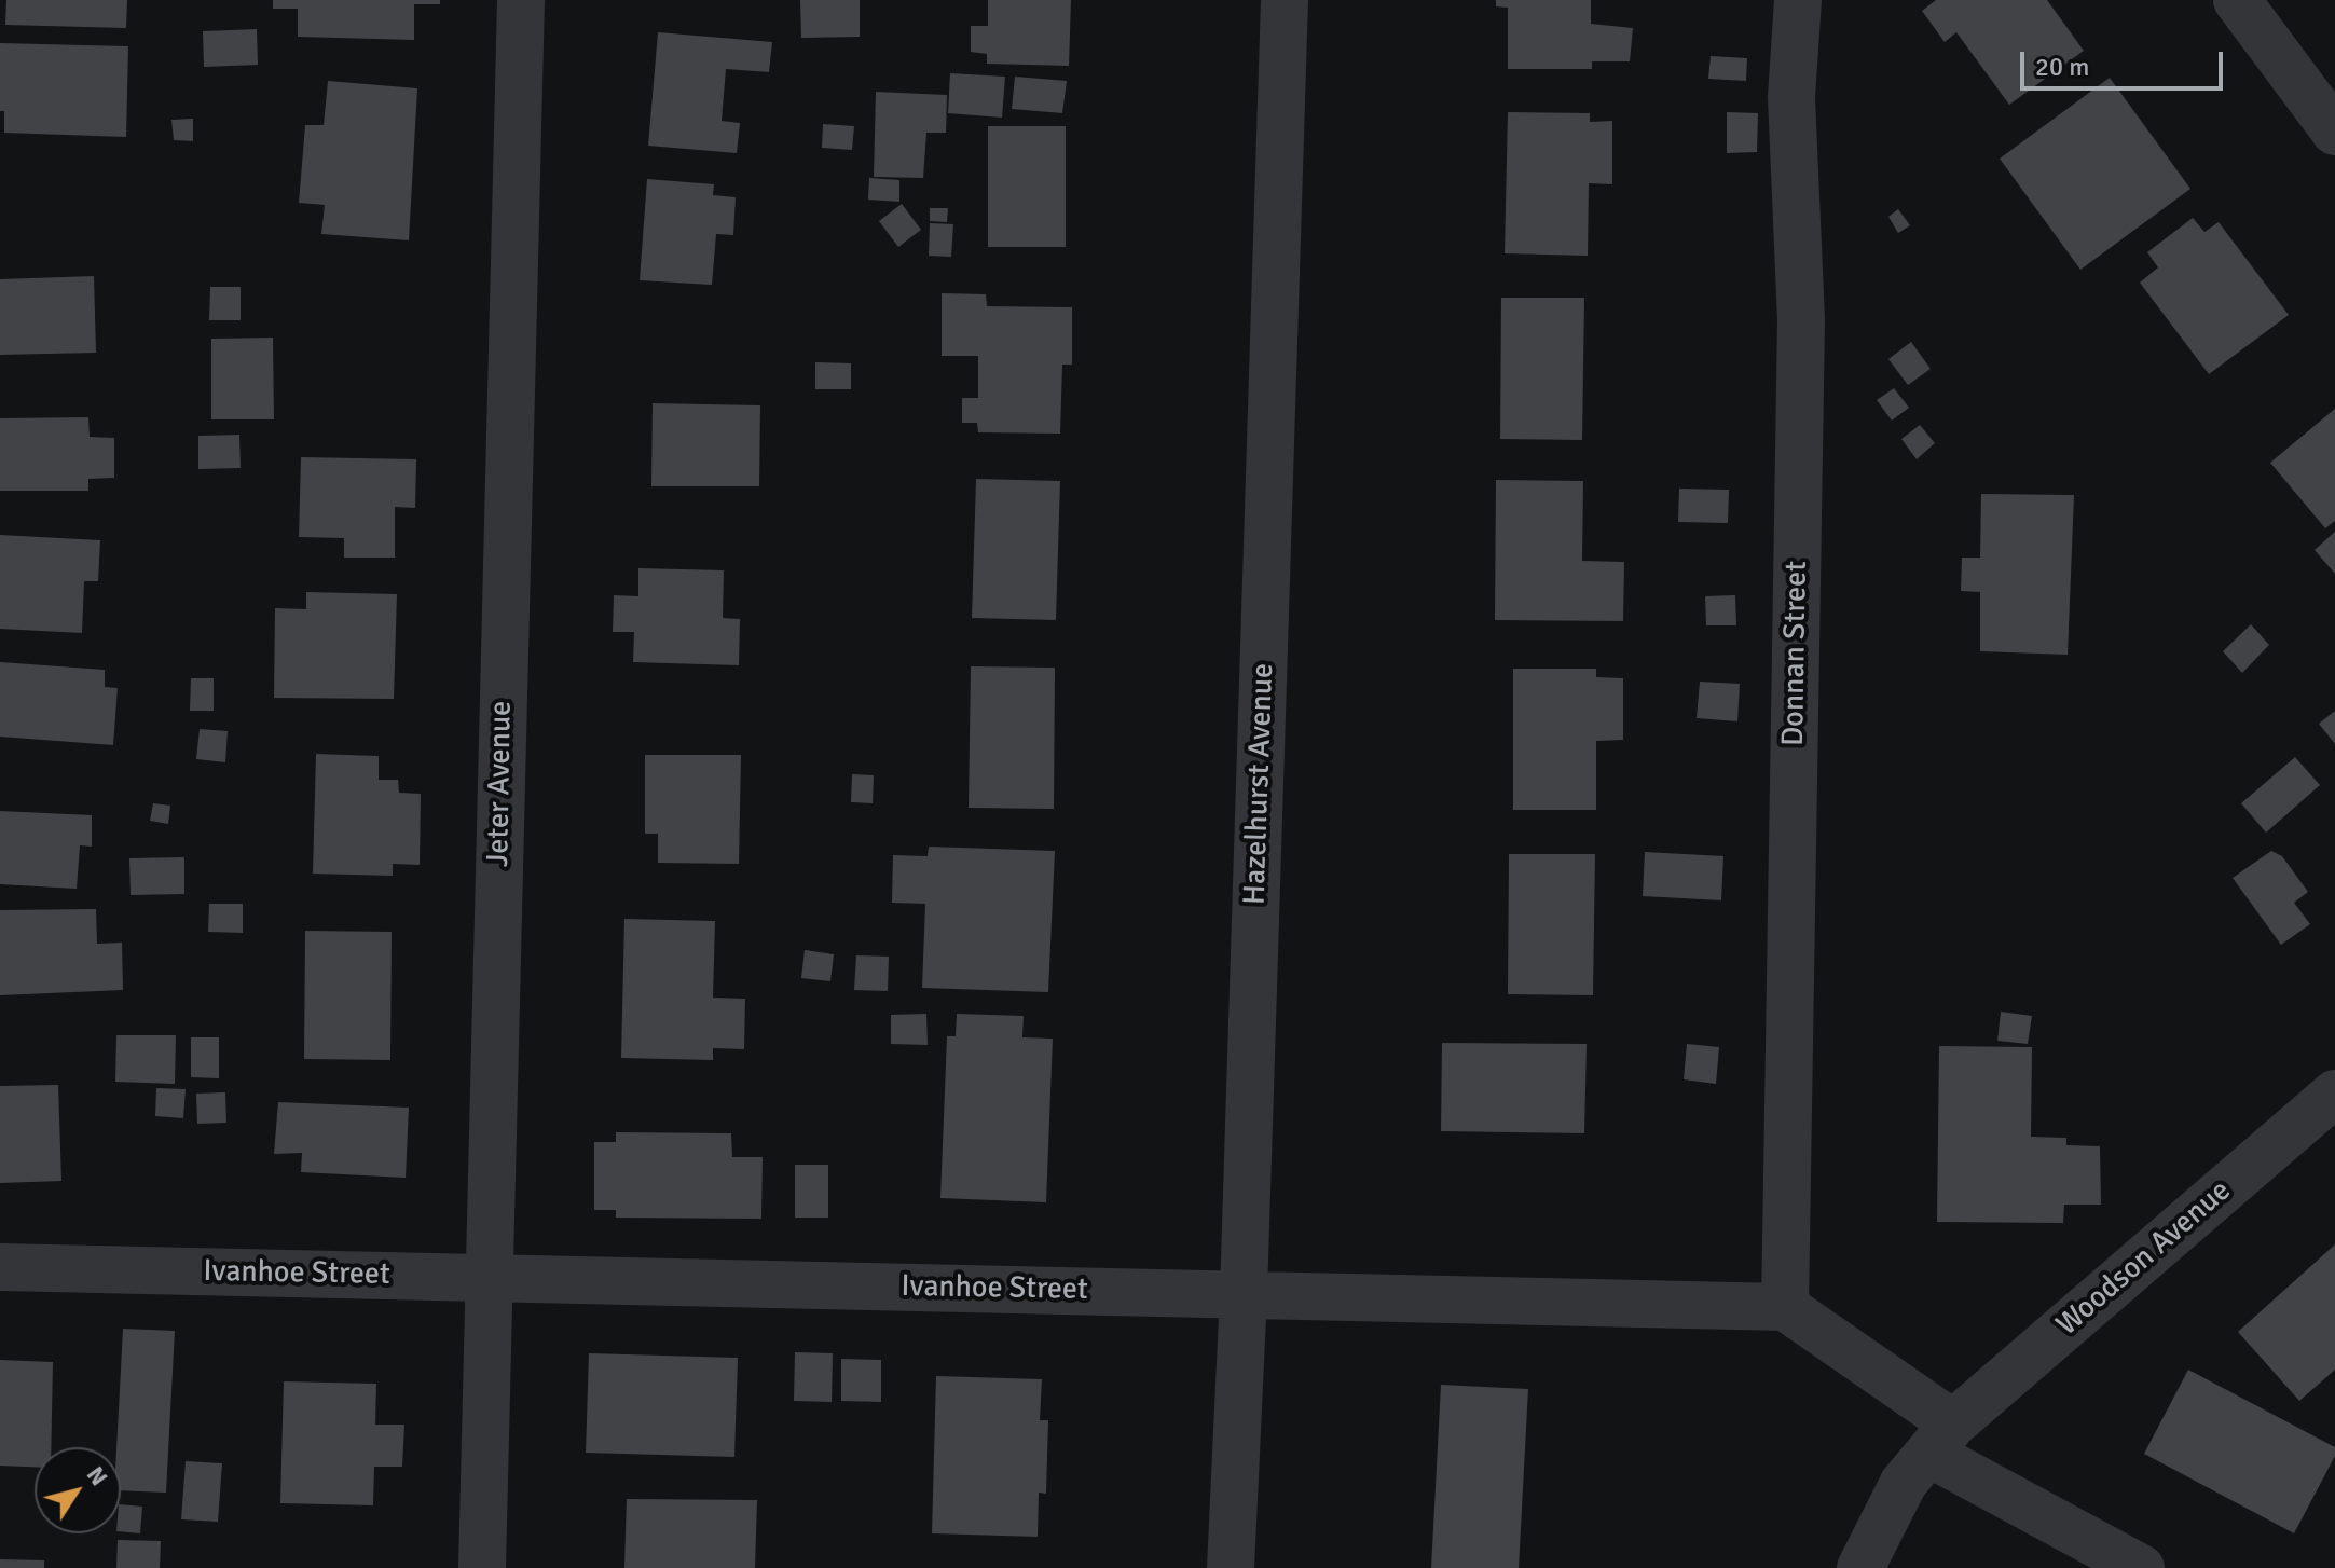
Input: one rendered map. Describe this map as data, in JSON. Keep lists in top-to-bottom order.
{
  "streets": {
    "street": [
      "Donnan Street",
      "Jeter Avenue",
      "Hazelhurst Avenue",
      "Woodson Avenue",
      "Ivanhoe Street"
    ]
  },
  "crossings": [
    ["Donnan Street", "Ivanhoe Street"],
    ["Jeter Avenue", "Ivanhoe Street"],
    ["Hazelhurst Avenue", "Ivanhoe Street"]
  ],
  "scale_bar": "20 m",
  "north": "top right"
}
